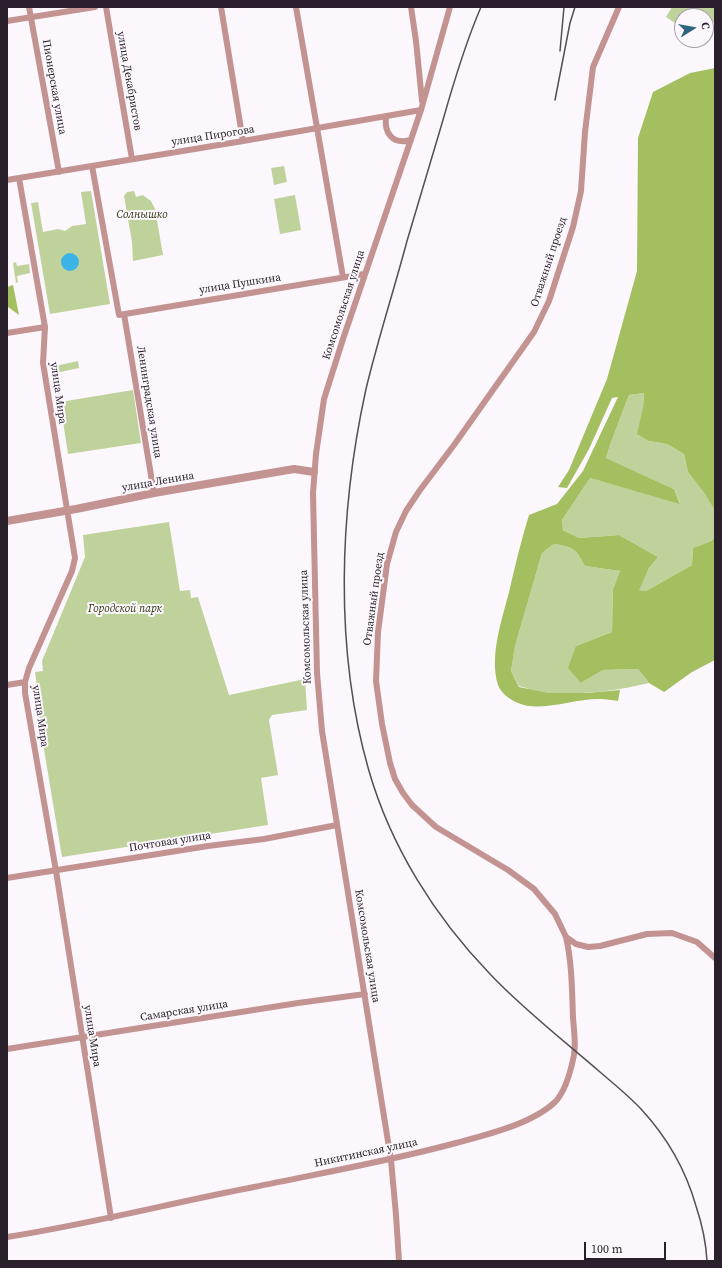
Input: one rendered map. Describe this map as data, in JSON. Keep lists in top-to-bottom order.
{
  "streets": {
    "street": [
      "улица Декабристов",
      "Пионерская улица",
      "улица Пирогова",
      "Отважный проезд",
      "улица Пушкина",
      "Комсомольская улица",
      "улица Мира",
      "Ленинградская улица",
      "улица Ленина",
      "Почтовая улица",
      "Самарская улица",
      "Никитинская улица"
    ]
  },
  "crossings": [
    ["улица Декабристов", "улица Пирогова"],
    ["Пионерская улица", "улица Пирогова"],
    ["улица Пирогова", "Комсомольская улица"],
    ["улица Пирогова", "улица Мира"],
    ["улица Пирогова", "Ленинградская улица"],
    ["Отважный проезд", "Никитинская улица"],
    ["улица Пушкина", "Комсомольская улица"],
    ["улица Пушкина", "Ленинградская улица"],
    ["Комсомольская улица", "улица Ленина"],
    ["Комсомольская улица", "Почтовая улица"],
    ["Комсомольская улица", "Самарская улица"],
    ["Комсомольская улица", "Никитинская улица"],
    ["улица Мира", "улица Ленина"],
    ["улица Мира", "Почтовая улица"],
    ["улица Мира", "Самарская улица"],
    ["улица Мира", "Никитинская улица"],
    ["Ленинградская улица", "улица Ленина"]
  ],
  "parks": ["Солнышко", "Городской парк"],
  "scale_bar": "100 m",
  "north": "right"
}
